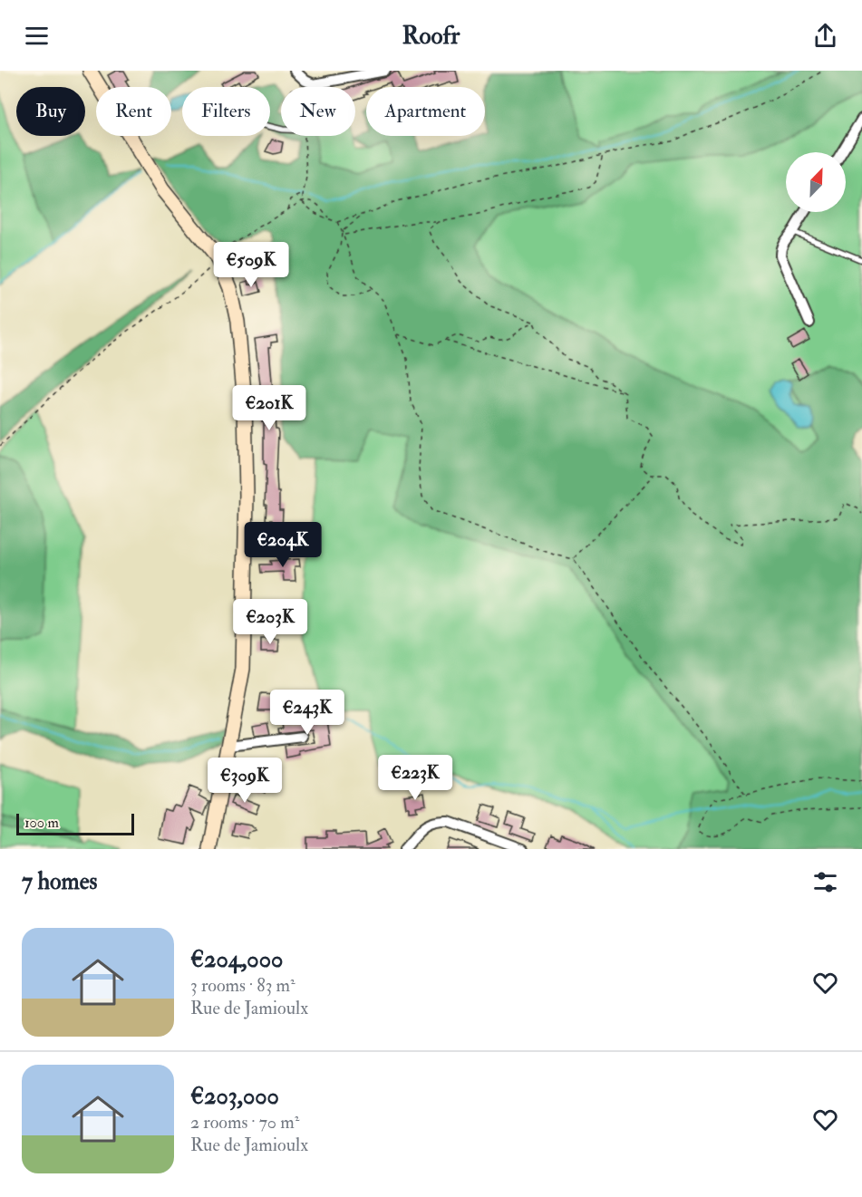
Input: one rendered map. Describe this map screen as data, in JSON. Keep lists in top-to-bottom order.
{
  "scale_bar": "100 m",
  "north": "top right",
  "page": {
    "header": "Roofr",
    "chip": [
      "Buy",
      "Rent",
      "Filters",
      "New",
      "Apartment"
    ],
    "price": [
      "€509K",
      "€201K",
      "€204K",
      "€203K",
      "€243K",
      "€223K",
      "€309K"
    ],
    "scale": "100 m",
    "heading": "7 homes",
    "list": [
      {
        "name": "€204,000",
        "note": "3 rooms · 83 m² · Rue de Jamioulx"
      },
      {
        "name": "€203,000",
        "note": "2 rooms · 70 m² · Rue de Jamioulx"
      }
    ]
  }
}
